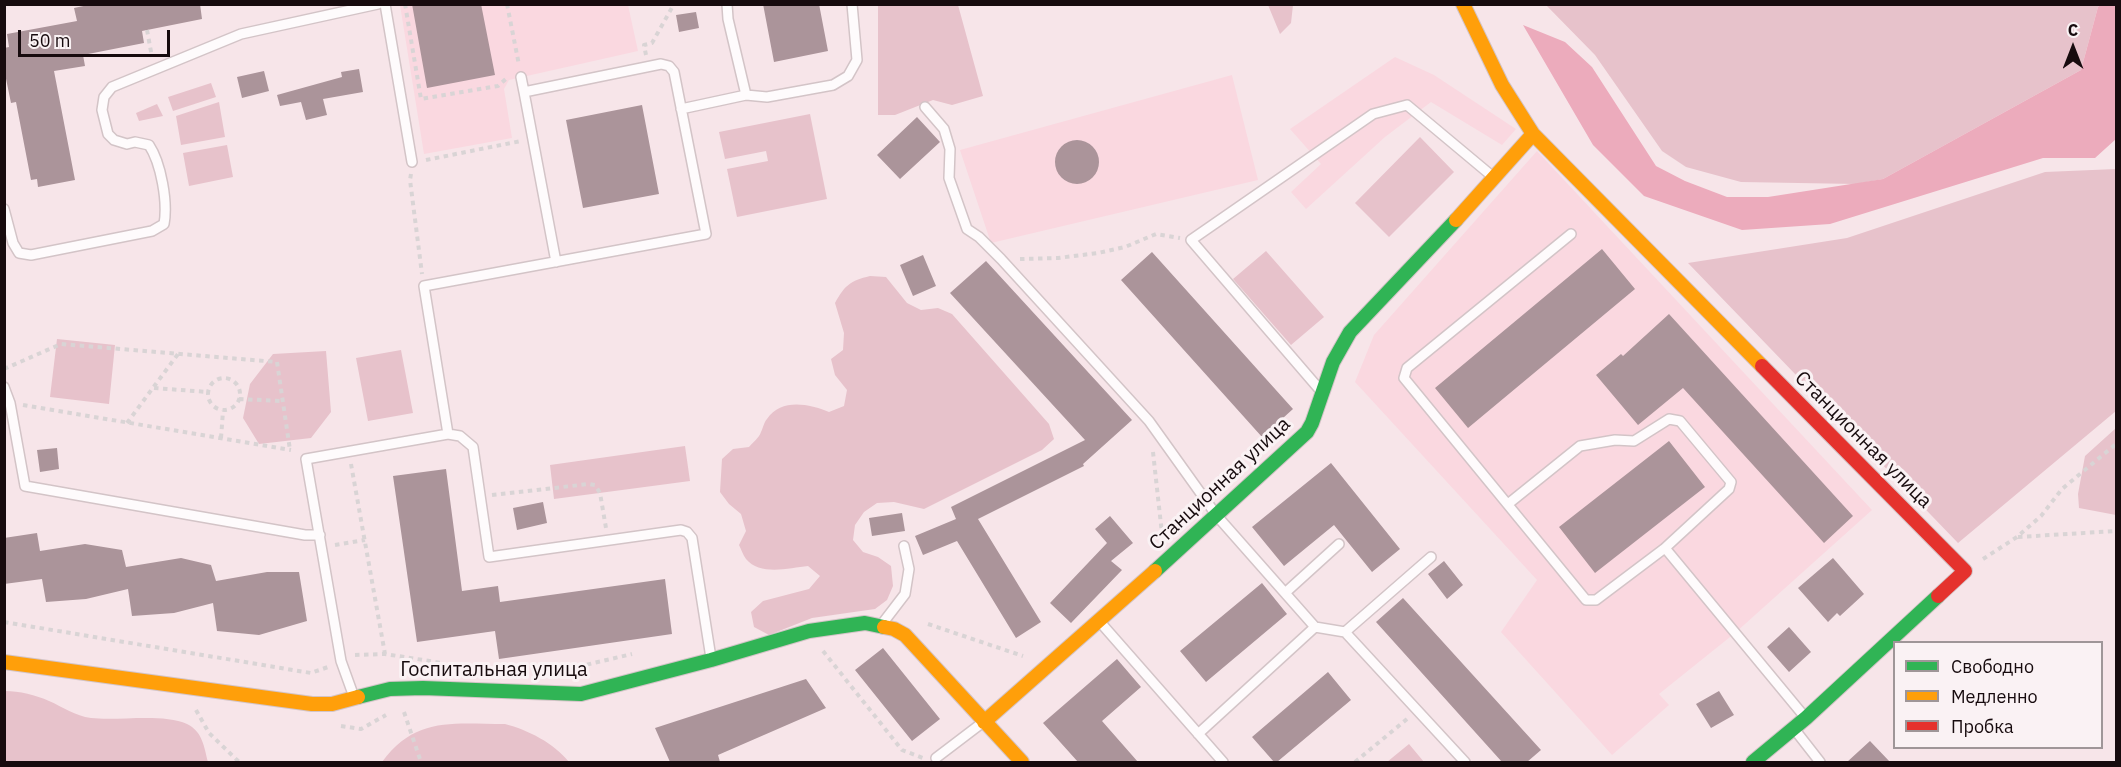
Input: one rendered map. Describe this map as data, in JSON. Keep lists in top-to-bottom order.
{
  "streets": {
    "street": ["Станционная улица", "Госпитальная улица"]
  },
  "crossings": [
    ["Станционная улица", "Госпитальная улица"]
  ],
  "legend": ["Свободно", "Медленно", "Пробка"],
  "scale_bar": "50 m",
  "north": "top"
}
